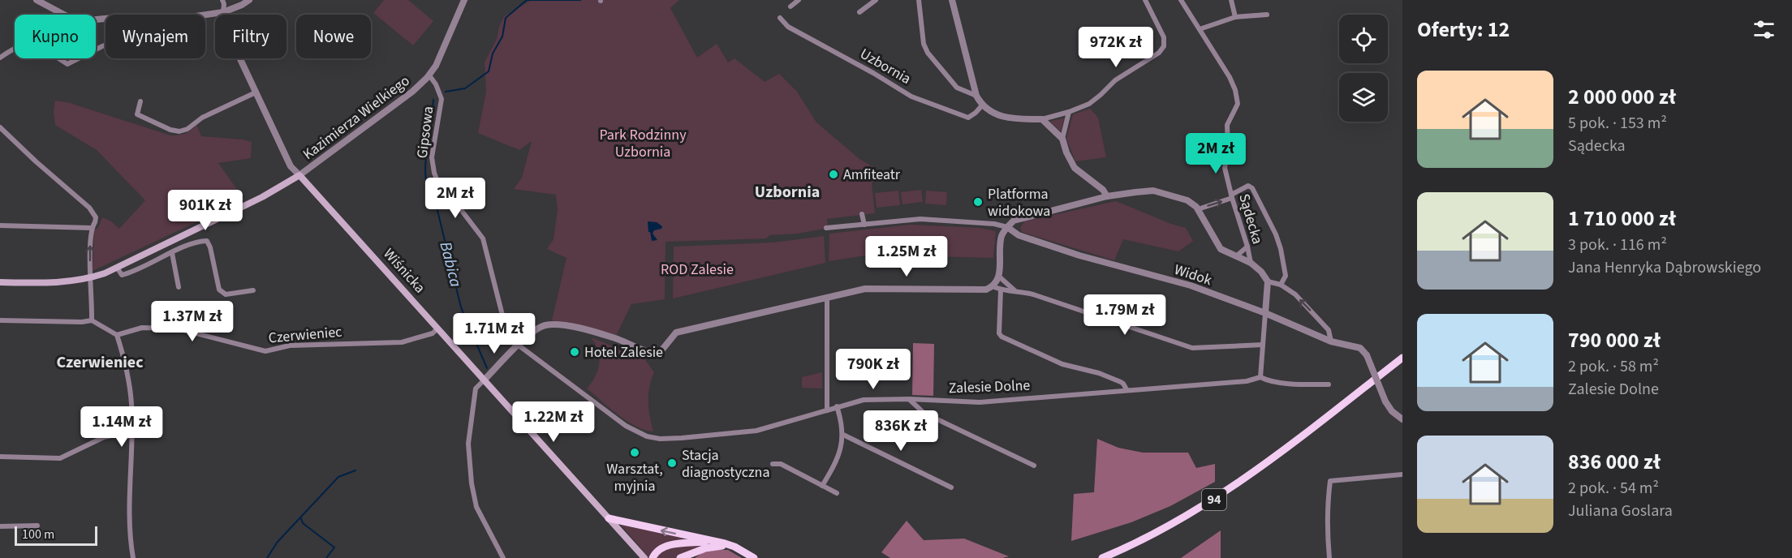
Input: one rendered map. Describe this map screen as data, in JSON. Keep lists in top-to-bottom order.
{
  "streets": {
    "main road": ["Wiśnicka", "94"],
    "street": [
      "Uzbornia",
      "Kazimierza Wielkiego",
      "Gipsowa",
      "Sądecka",
      "Widok",
      "Czerwieniec",
      "Zalesie Dolne"
    ]
  },
  "crossings": [
    ["Kazimierza Wielkiego", "Gipsowa"],
    ["Kazimierza Wielkiego", "Wiśnicka"],
    ["Gipsowa", "Zalesie Dolne"],
    ["Wiśnicka", "Czerwieniec"]
  ],
  "districts": ["Uzbornia", "Czerwieniec"],
  "water": ["Babica"],
  "parks": ["Park Rodzinny Uzbornia", "ROD Zalesie"],
  "places": [
    "Amfiteatr",
    "Platforma widokowa",
    "Hotel Zalesie",
    "Warsztat, myjnia",
    "Stacja diagnostyczna"
  ],
  "scale_bar": "100 m",
  "page": {
    "heading": "Oferty: 12",
    "chip": [
      "Kupno",
      "Wynajem",
      "Filtry",
      "Nowe"
    ],
    "price": [
      "972K zł",
      "2M zł",
      "2M zł",
      "901K zł",
      "1.25M zł",
      "1.79M zł",
      "1.37M zł",
      "1.71M zł",
      "790K zł",
      "1.22M zł",
      "1.14M zł",
      "836K zł"
    ],
    "list": [
      {
        "name": "2 000 000 zł",
        "note": "5 pok. · 153 m² · Sądecka"
      },
      {
        "name": "1 710 000 zł",
        "note": "3 pok. · 116 m² · Jana Henryka Dąbrowskiego"
      },
      {
        "name": "790 000 zł",
        "note": "2 pok. · 58 m² · Zalesie Dolne"
      },
      {
        "name": "836 000 zł",
        "note": "2 pok. · 54 m² · Juliana Goslara"
      }
    ],
    "scale": "100 m"
  }
}
